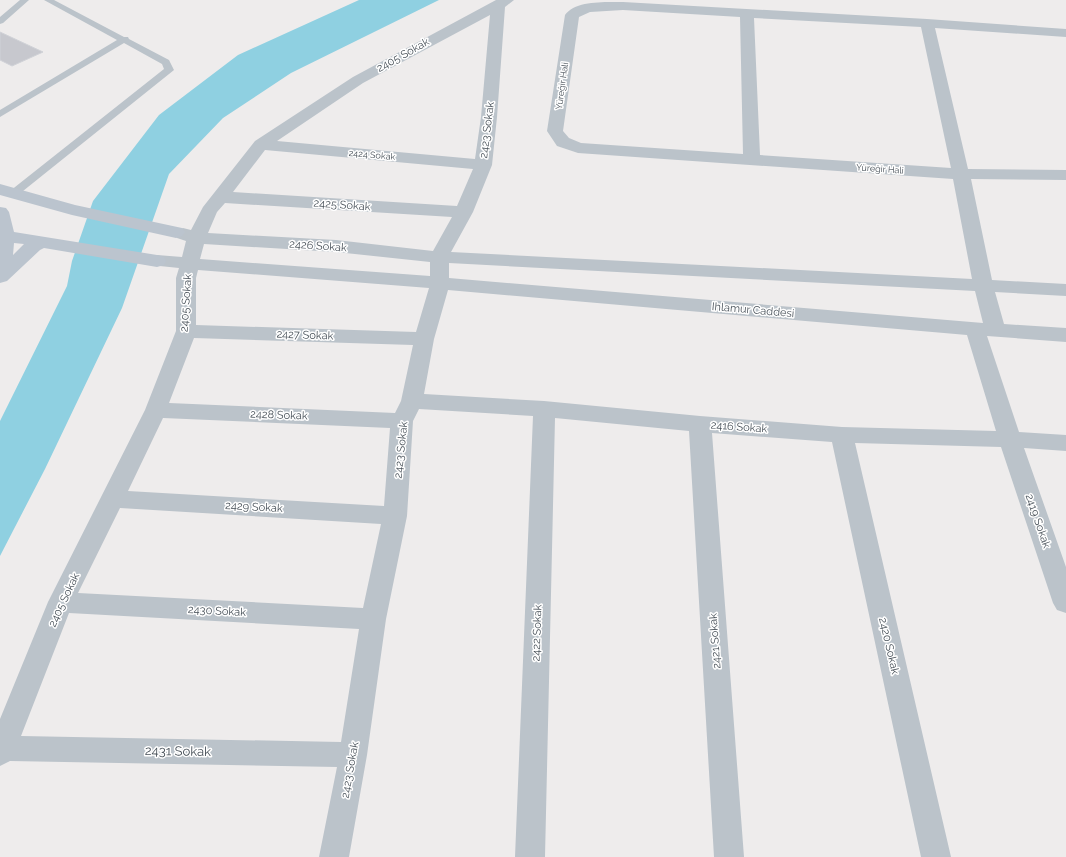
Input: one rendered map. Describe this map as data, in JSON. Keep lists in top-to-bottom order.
{
  "streets": {
    "street": [
      "2405 Sokak",
      "Yüreğir Hali",
      "2423 Sokak",
      "2424 Sokak",
      "2425 Sokak",
      "2426 Sokak",
      "Ihlamur Caddesi",
      "2427 Sokak",
      "2428 Sokak",
      "2416 Sokak",
      "2429 Sokak",
      "2419 Sokak",
      "2430 Sokak",
      "2422 Sokak",
      "2421 Sokak",
      "2420 Sokak",
      "2431 Sokak"
    ]
  },
  "crossings": [
    ["2405 Sokak", "2423 Sokak"],
    ["2405 Sokak", "2424 Sokak"],
    ["2405 Sokak", "2425 Sokak"],
    ["2405 Sokak", "2426 Sokak"],
    ["2405 Sokak", "Ihlamur Caddesi"],
    ["2405 Sokak", "2427 Sokak"],
    ["2405 Sokak", "2428 Sokak"],
    ["2405 Sokak", "2429 Sokak"],
    ["2405 Sokak", "2430 Sokak"],
    ["2405 Sokak", "2431 Sokak"],
    ["2423 Sokak", "2424 Sokak"],
    ["2423 Sokak", "2425 Sokak"],
    ["2423 Sokak", "2426 Sokak"],
    ["2423 Sokak", "Ihlamur Caddesi"],
    ["2423 Sokak", "2427 Sokak"],
    ["2423 Sokak", "2428 Sokak"],
    ["2423 Sokak", "2416 Sokak"],
    ["2423 Sokak", "2429 Sokak"],
    ["2423 Sokak", "2430 Sokak"],
    ["2423 Sokak", "2431 Sokak"],
    ["Ihlamur Caddesi", "2419 Sokak"],
    ["2416 Sokak", "2419 Sokak"],
    ["2416 Sokak", "2422 Sokak"],
    ["2416 Sokak", "2421 Sokak"],
    ["2416 Sokak", "2420 Sokak"]
  ]
}
